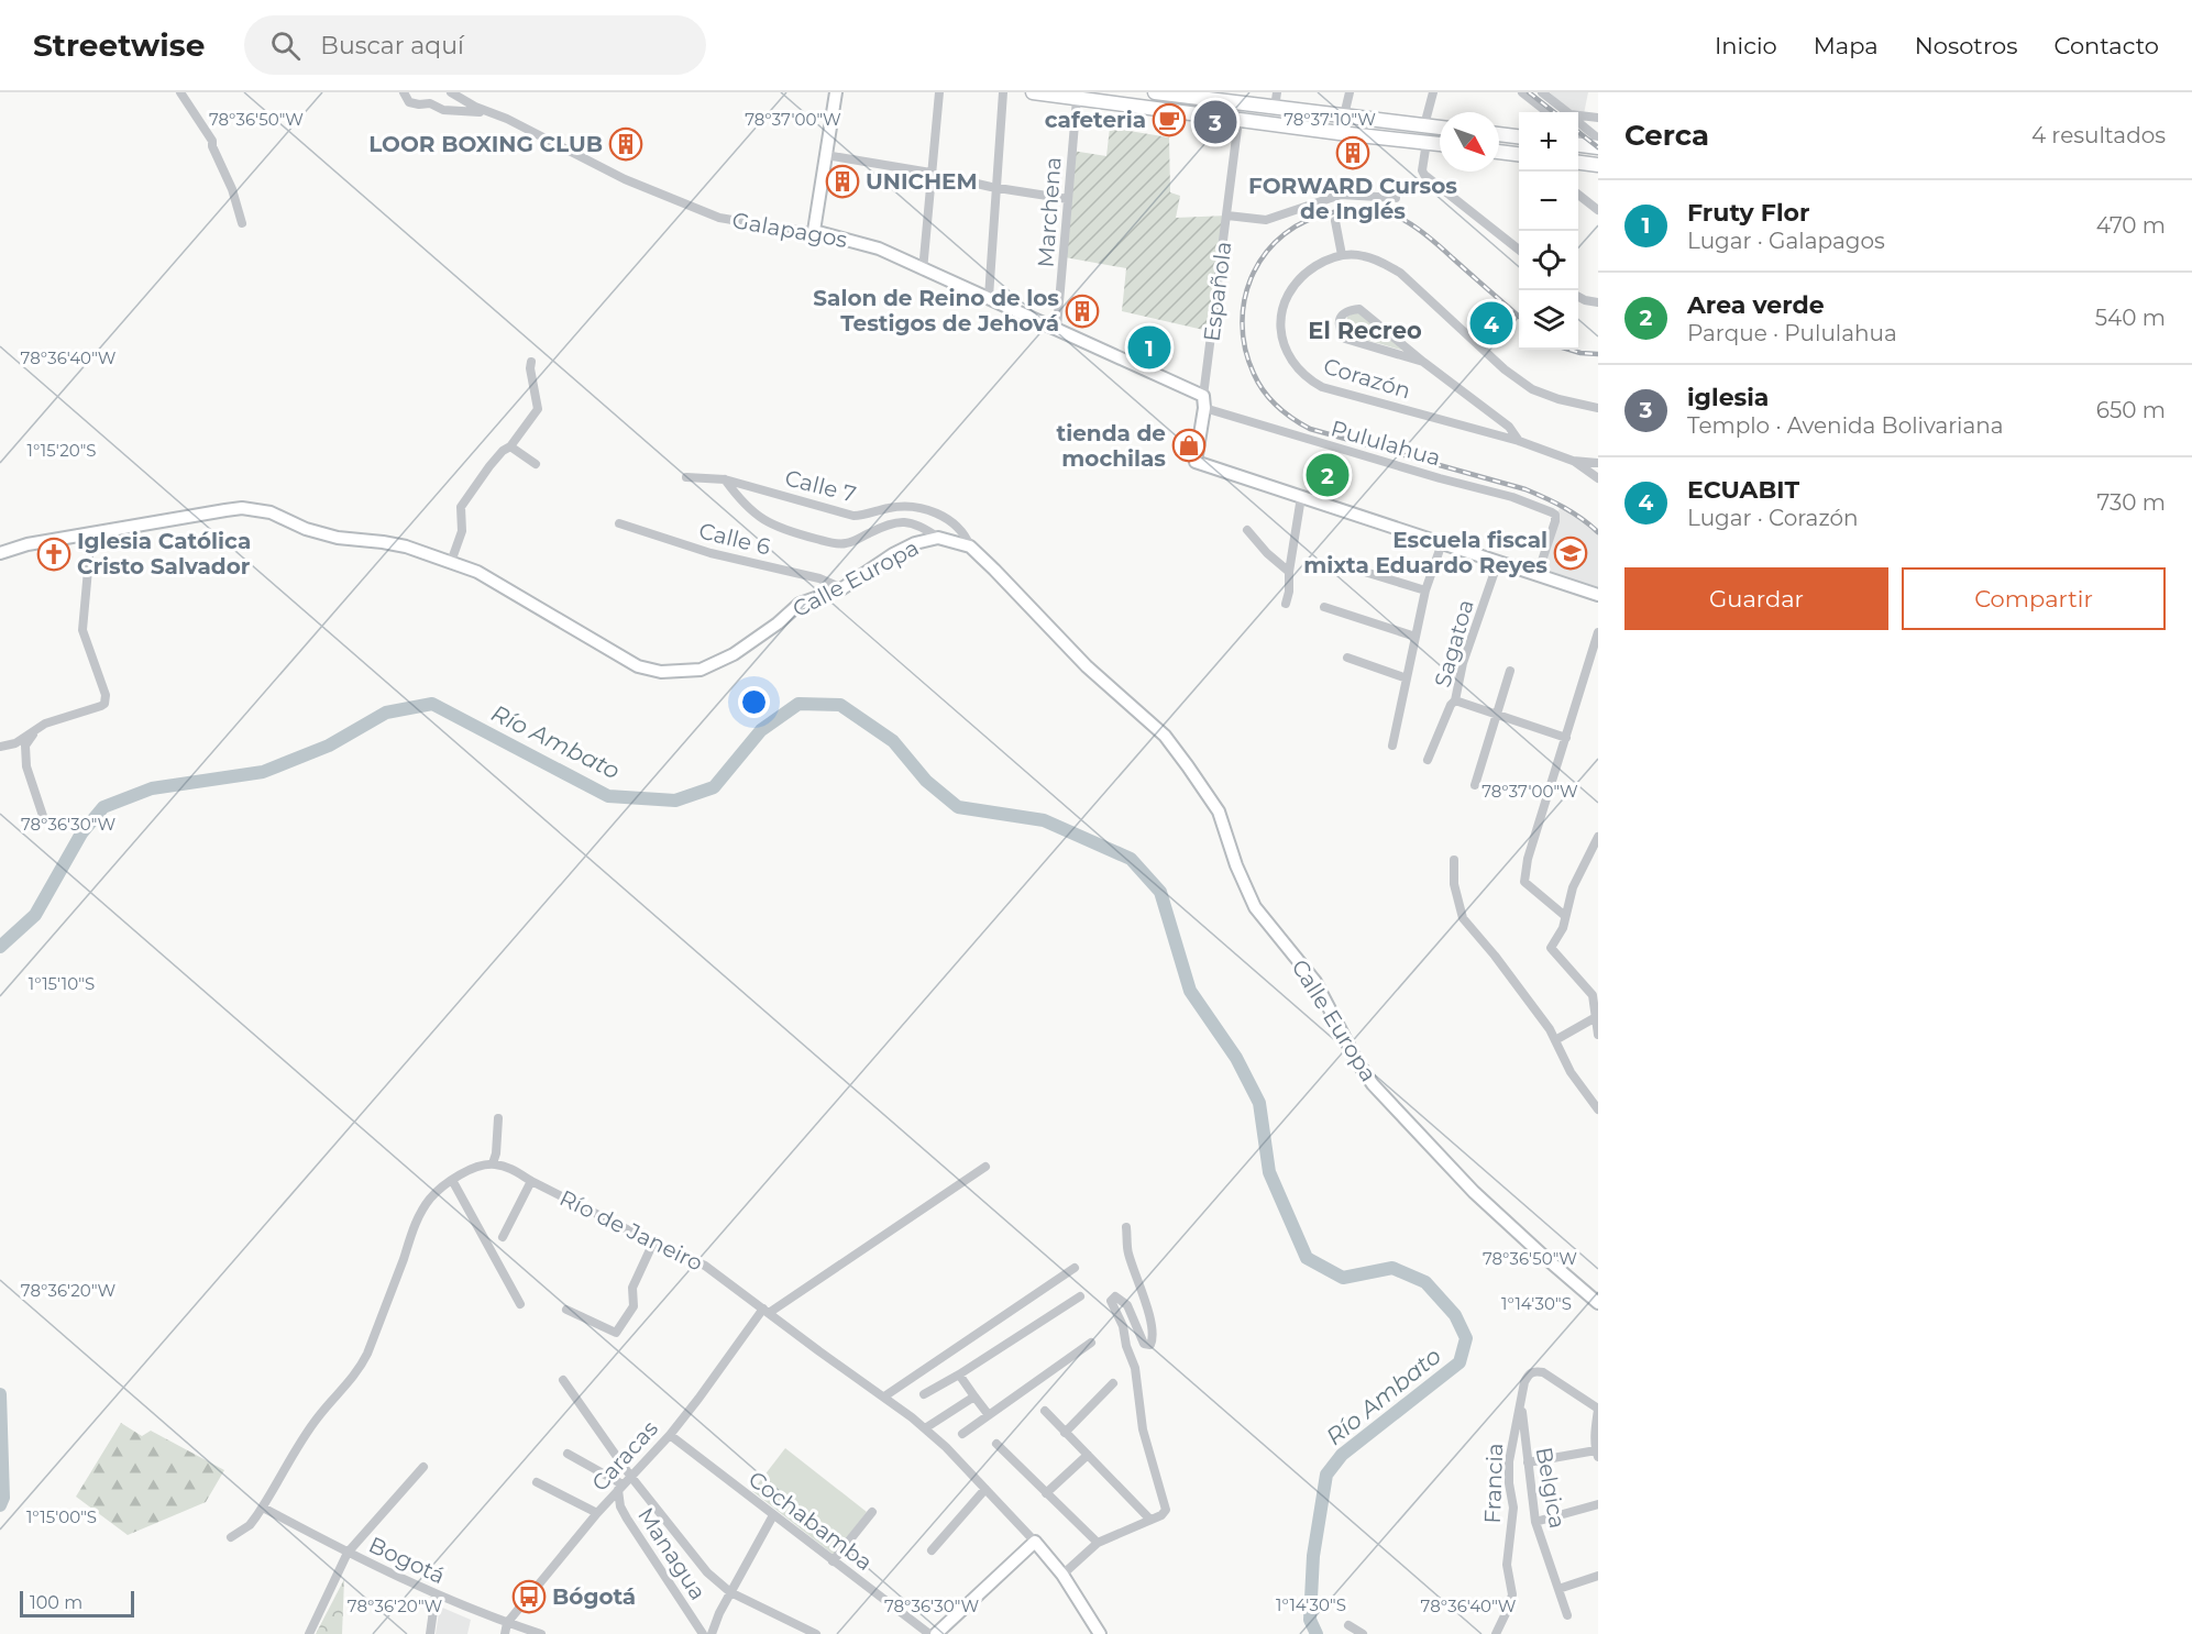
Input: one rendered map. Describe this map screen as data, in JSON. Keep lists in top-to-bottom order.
{
  "streets": {
    "street": [
      "Marchena",
      "Galapagos",
      "Española",
      "Corazón",
      "Pululahua",
      "Calle 7",
      "Calle 6",
      "Calle Europa",
      "Sagatoa",
      "Río de Janeiro",
      "Caracas",
      "Francia",
      "Belgica",
      "Cochabamba",
      "Managua",
      "Bogotá"
    ]
  },
  "crossings": [
    ["Marchena", "Galapagos"],
    ["Galapagos", "Española"],
    ["Galapagos", "Pululahua"],
    ["Española", "Pululahua"],
    ["Calle 7", "Calle Europa"],
    ["Calle 6", "Calle Europa"],
    ["Río de Janeiro", "Caracas"],
    ["Caracas", "Cochabamba"],
    ["Caracas", "Managua"],
    ["Caracas", "Bogotá"],
    ["Francia", "Belgica"]
  ],
  "districts": ["El Recreo"],
  "water": ["Río Ambato"],
  "places": {
    "cafe": ["cafeteria"],
    "building": [
      "LOOR BOXING CLUB",
      "FORWARD Cursos de Inglés",
      "UNICHEM",
      "Salon de Reino de los Testigos de Jehová"
    ],
    "shop": ["tienda de mochilas"],
    "school or university": ["Escuela fiscal mixta Eduardo Reyes"],
    "church": ["Iglesia Católica Cristo Salvador"],
    "bus stop": ["Bógotá"]
  },
  "scale_bar": "100 m",
  "north": "bottom right",
  "page": {
    "header": "Streetwise",
    "search": "Buscar aquí",
    "nav": [
      "Inicio",
      "Mapa",
      "Nosotros",
      "Contacto"
    ],
    "heading": ["Cerca", "4 resultados"],
    "pins": [
      "3",
      "4",
      "1",
      "2"
    ],
    "map_buttons": ["+", "−"],
    "list": [
      {
        "mark": "1",
        "name": "Fruty Flor",
        "note": "Lugar · Galapagos",
        "value": "470 m"
      },
      {
        "mark": "2",
        "name": "Area verde",
        "note": "Parque · Pululahua",
        "value": "540 m"
      },
      {
        "mark": "3",
        "name": "iglesia",
        "note": "Templo · Avenida Bolivariana",
        "value": "650 m"
      },
      {
        "mark": "4",
        "name": "ECUABIT",
        "note": "Lugar · Corazón",
        "value": "730 m"
      }
    ],
    "buttons": ["Guardar", "Compartir"],
    "scale": "100 m"
  },
  "coordinates": [
    "78°36'50\"W",
    "78°37'00\"W",
    "78°37'10\"W",
    "78°36'40\"W",
    "1°15'20\"S",
    "78°36'30\"W",
    "1°15'10\"S",
    "78°36'20\"W",
    "1°14'30\"S",
    "1°15'00\"S"
  ]
}
